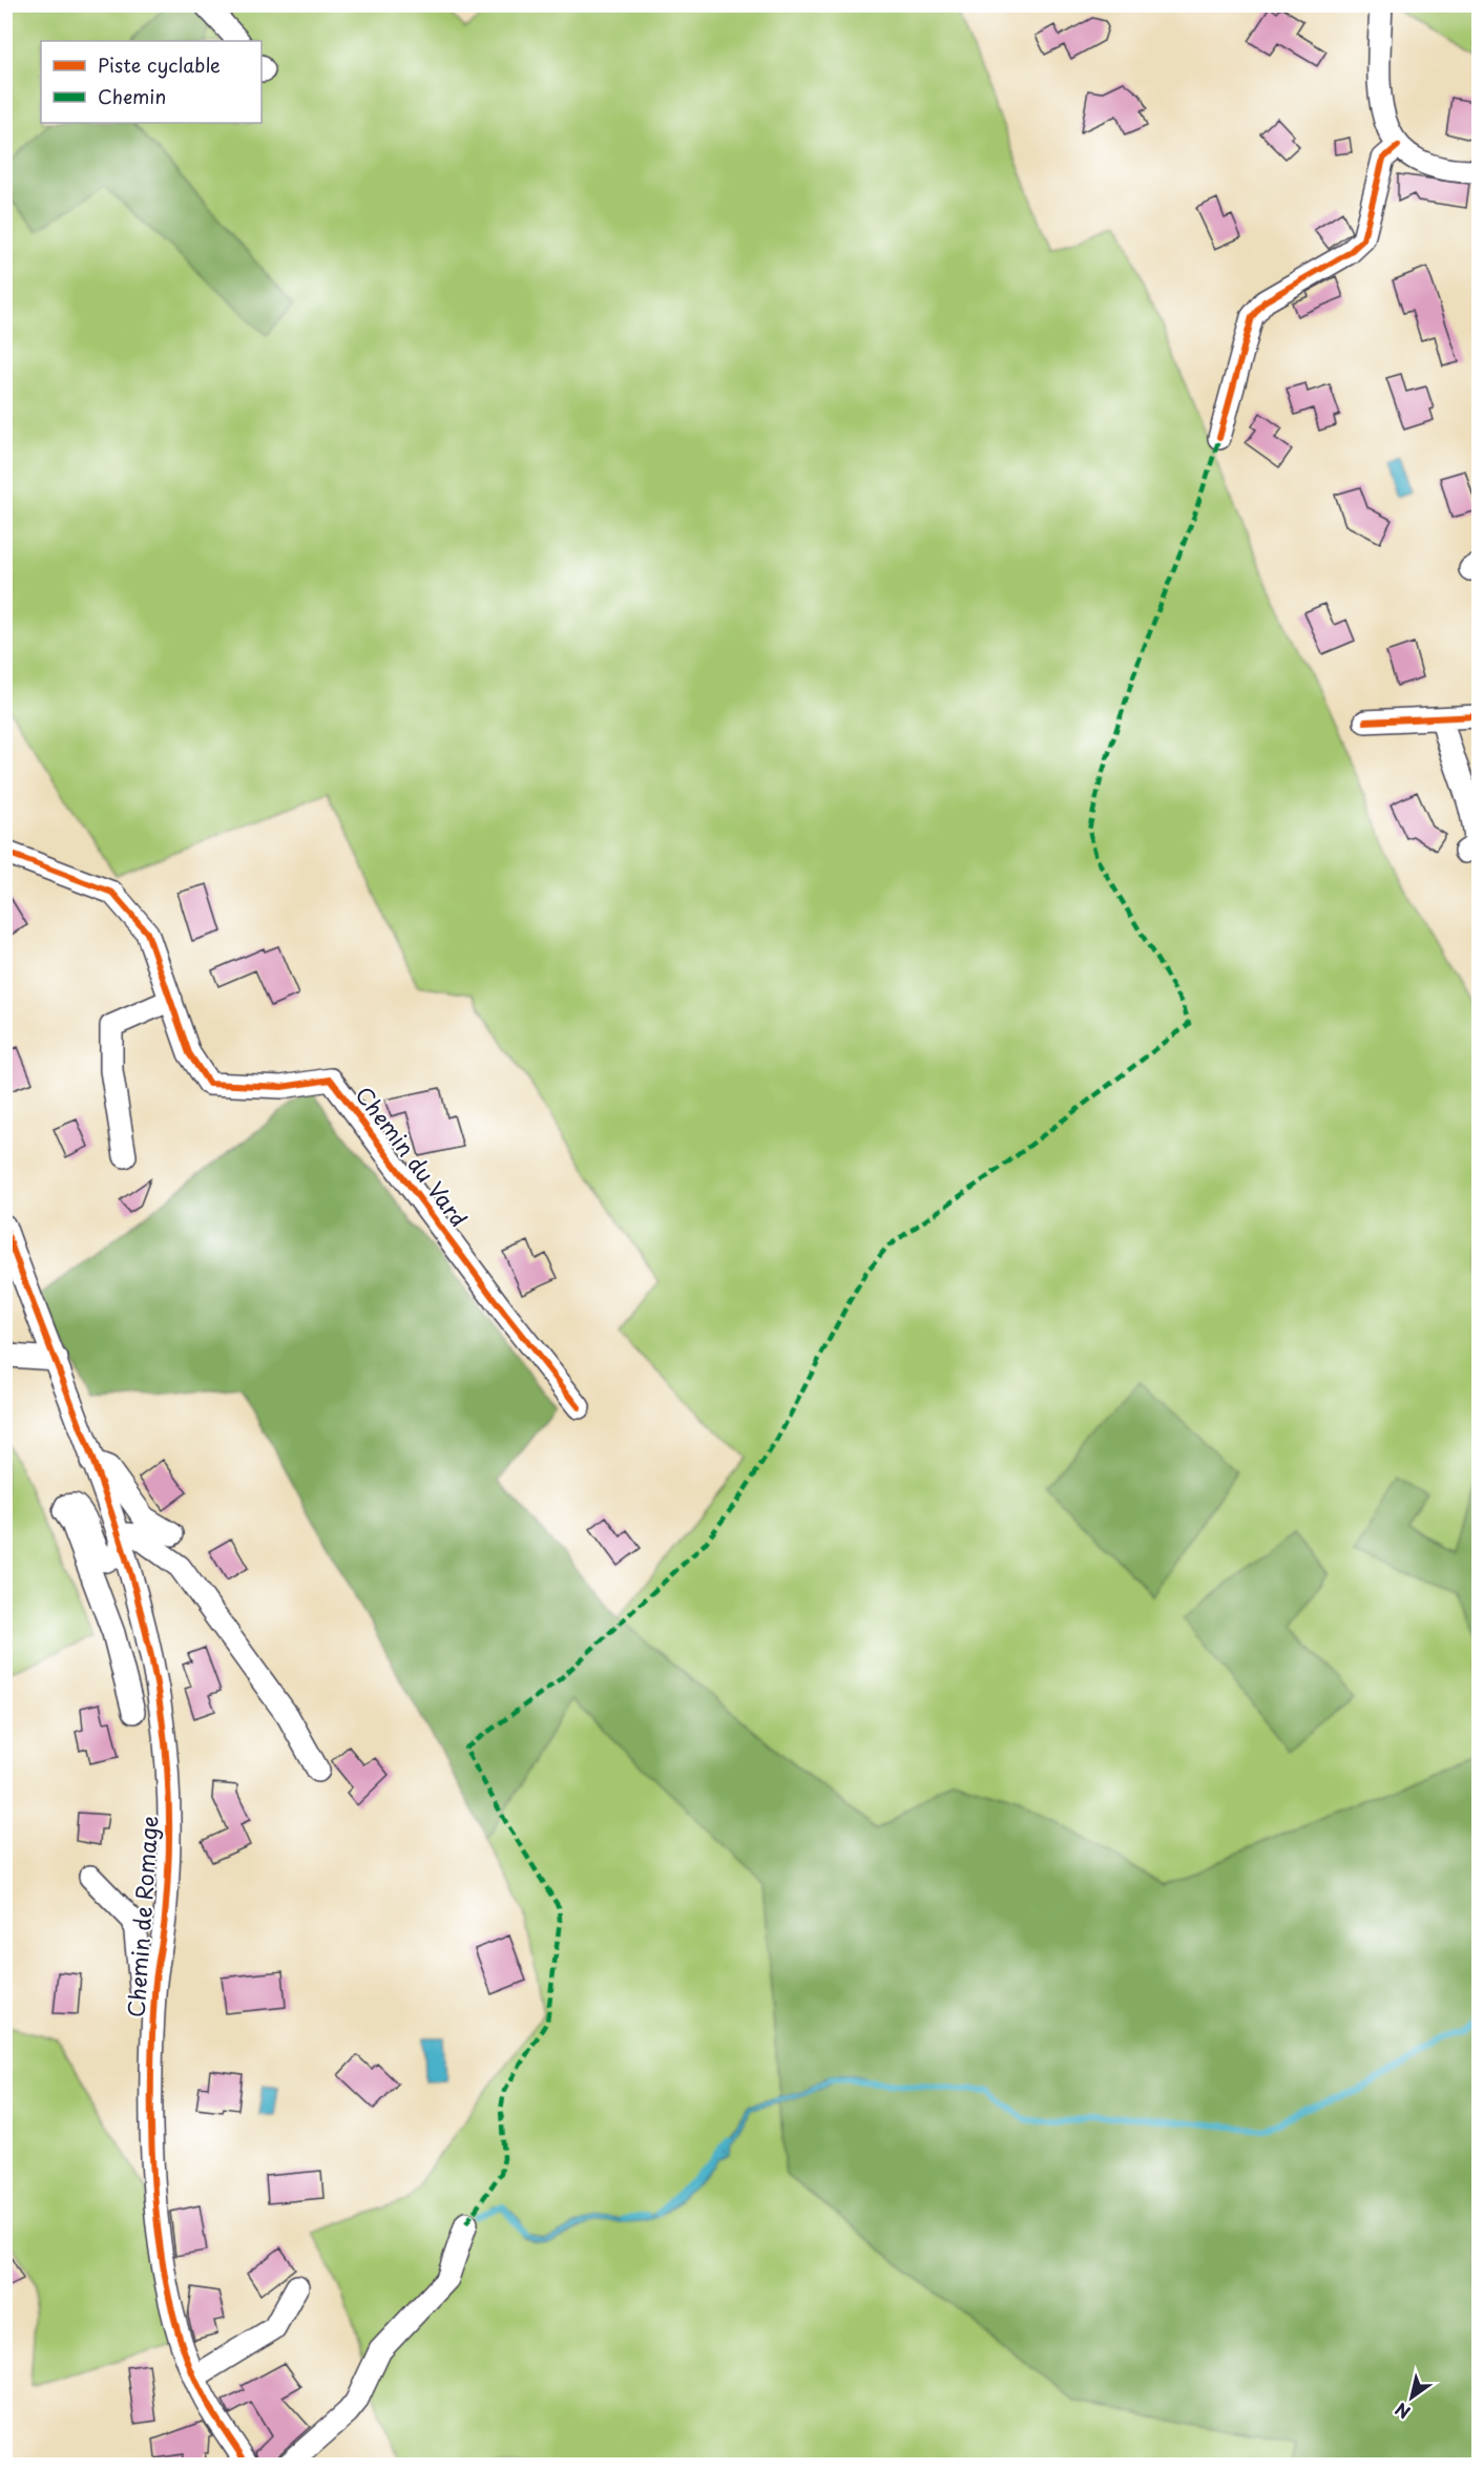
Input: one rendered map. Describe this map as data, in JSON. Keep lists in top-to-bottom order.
{
  "streets": {
    "street": ["Chemin du Vard", "Chemin de Romage"]
  },
  "legend": ["Piste cyclable", "Chemin"],
  "north": "bottom left"
}
